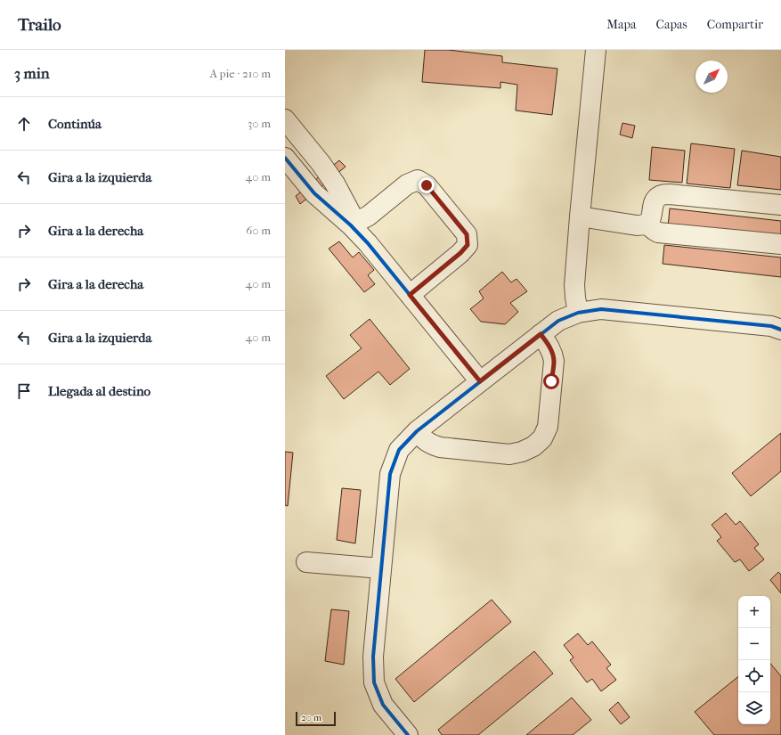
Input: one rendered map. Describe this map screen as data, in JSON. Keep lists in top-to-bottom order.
{
  "scale_bar": "20 m",
  "north": "top right",
  "page": {
    "header": "Trailo",
    "nav": ["Mapa", "Capas", "Compartir"],
    "heading": ["3 min", "A pie · 210 m"],
    "list": [
      ["Continúa", "30 m"],
      ["Gira a la izquierda", "40 m"],
      ["Gira a la derecha", "60 m"],
      ["Gira a la derecha", "40 m"],
      ["Gira a la izquierda", "40 m"],
      "Llegada al destino"
    ],
    "map_buttons": ["+", "−"],
    "scale": "20 m"
  }
}
